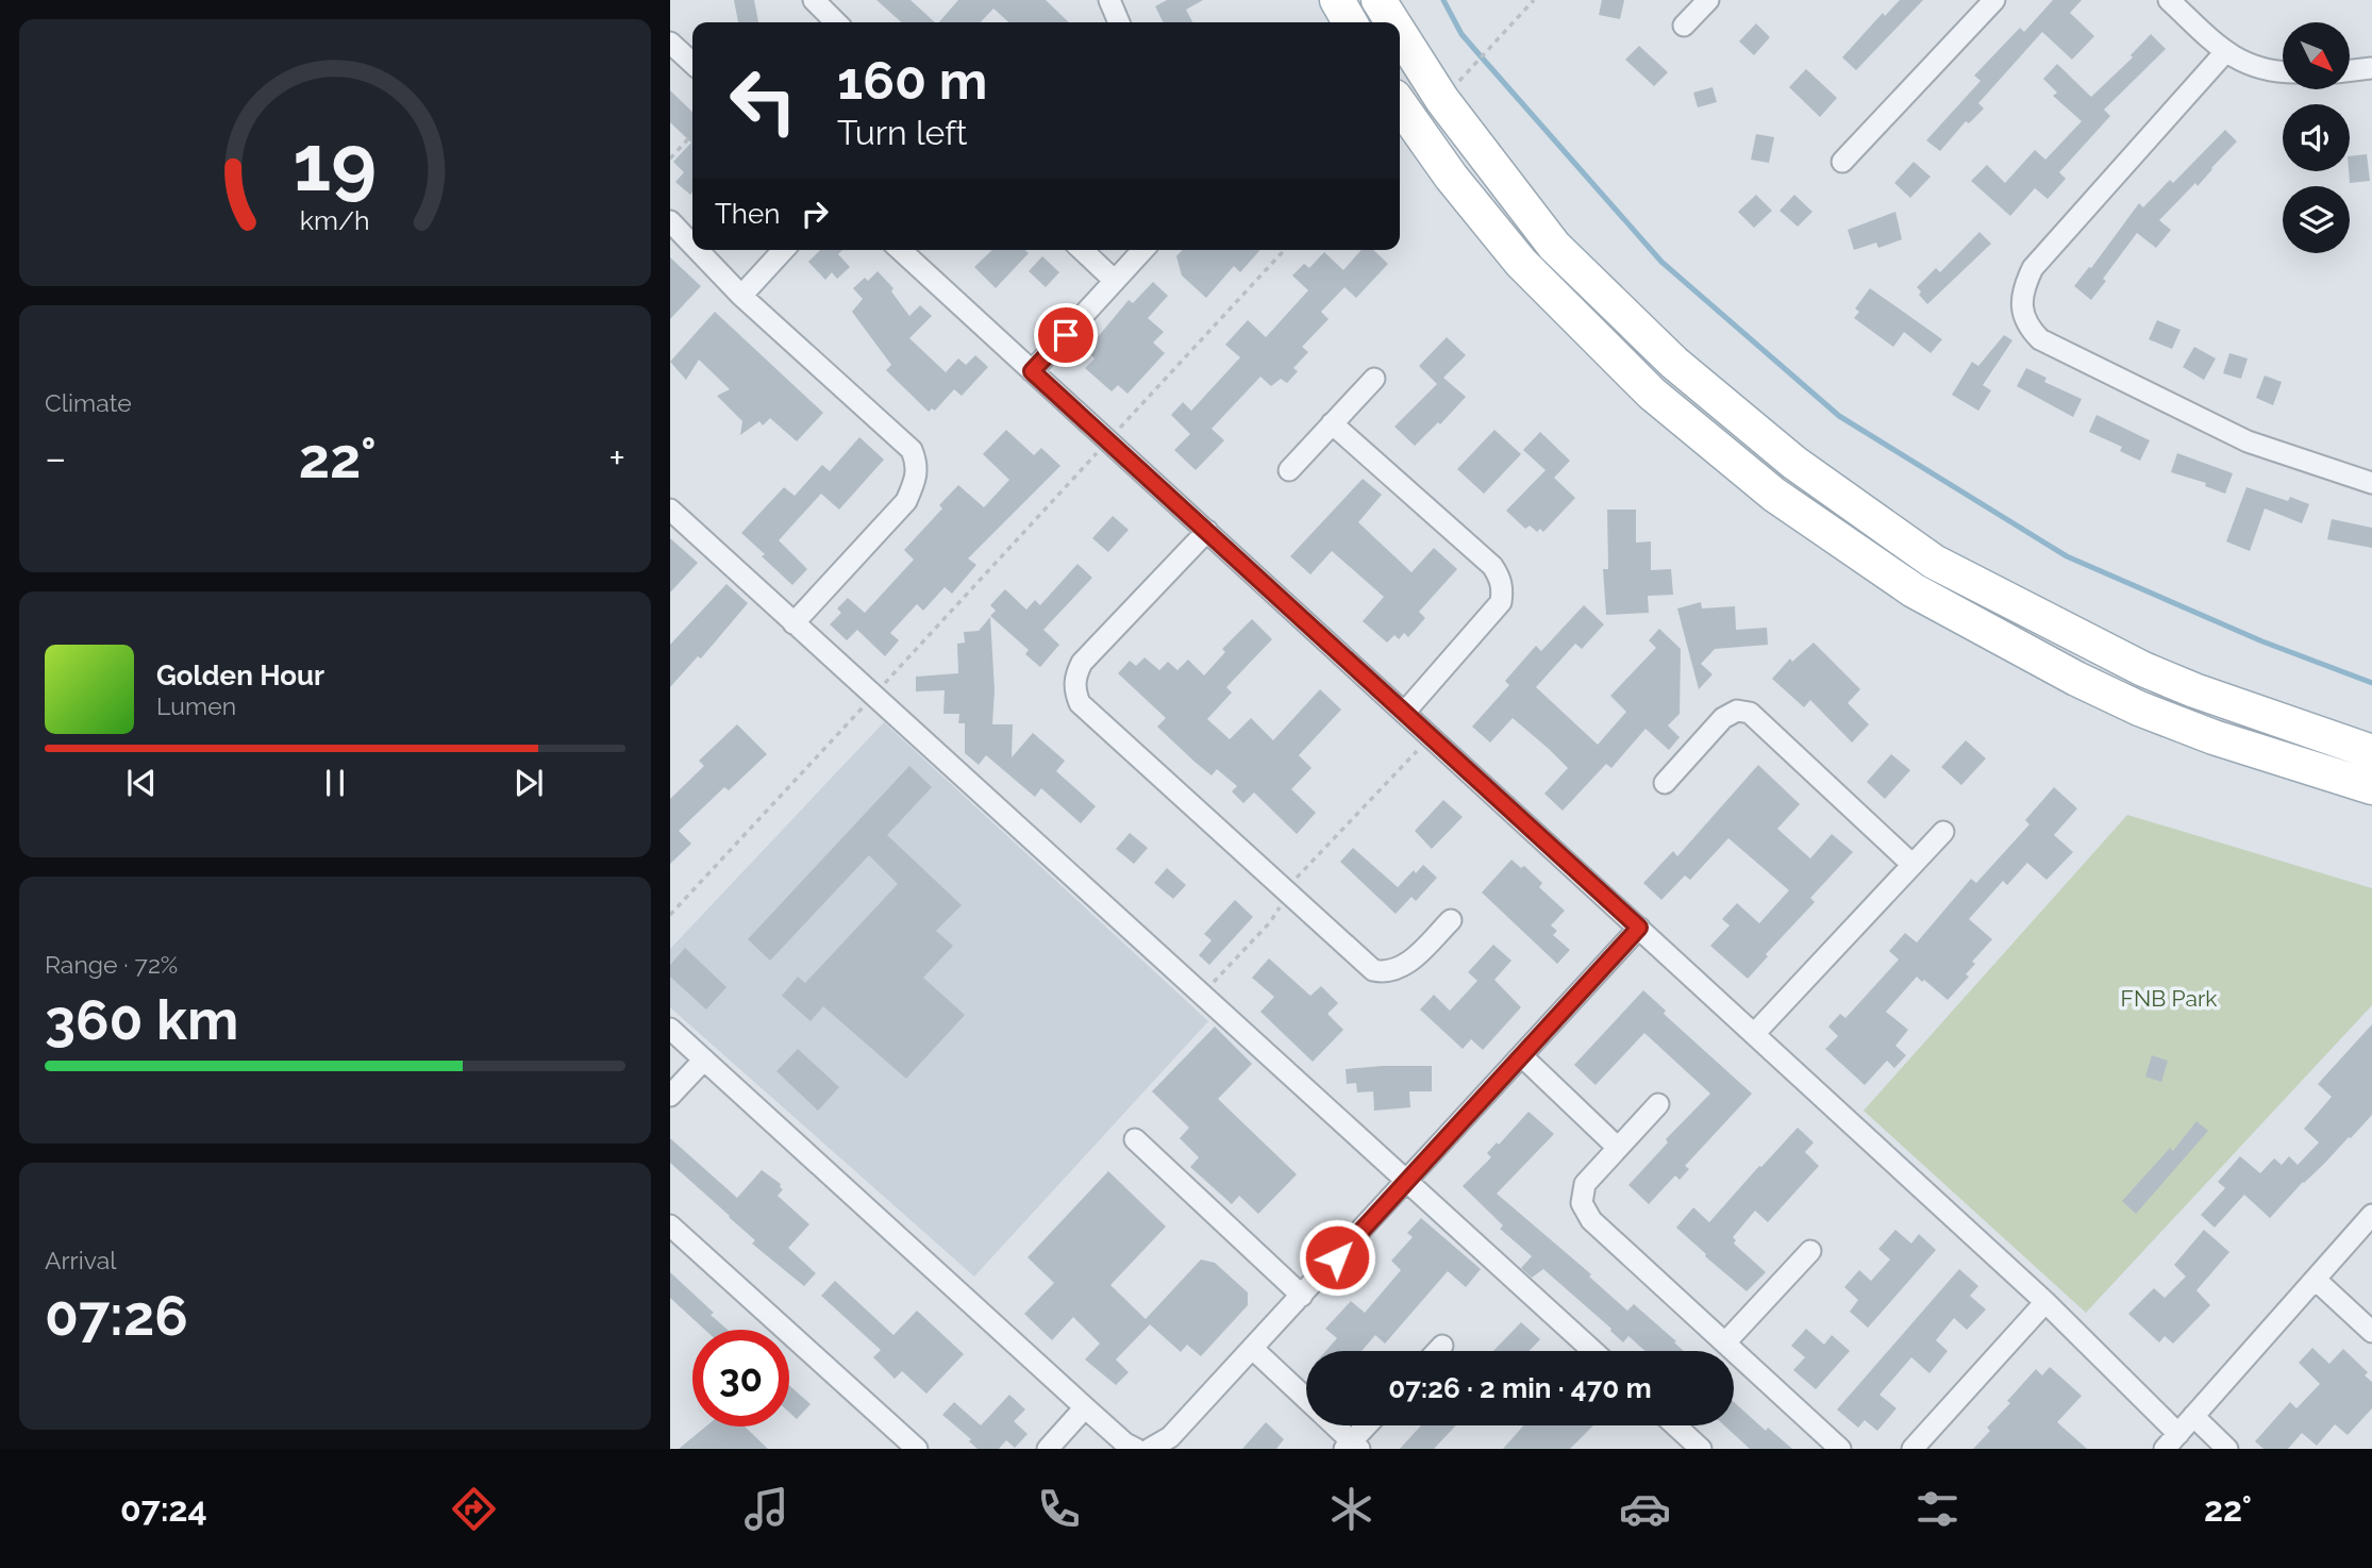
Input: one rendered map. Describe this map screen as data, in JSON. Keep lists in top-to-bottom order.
{
  "parks": ["FNB Park"],
  "north": "bottom right",
  "page": {
    "turn": ["160 m", "Turn left"],
    "then": "Then",
    "tile": [
      "Climate",
      ["Range · 72%", "360 km"],
      ["Arrival", "07:26"]
    ],
    "heat": ["−", "22°", "+"],
    "song": ["Golden Hour", "Lumen"],
    "limit": "30",
    "trip": "07:26 · 2 min · 470 m",
    "tabs": ["07:24", "22°"],
    "gauge": ["19", "km/h"]
  }
}
